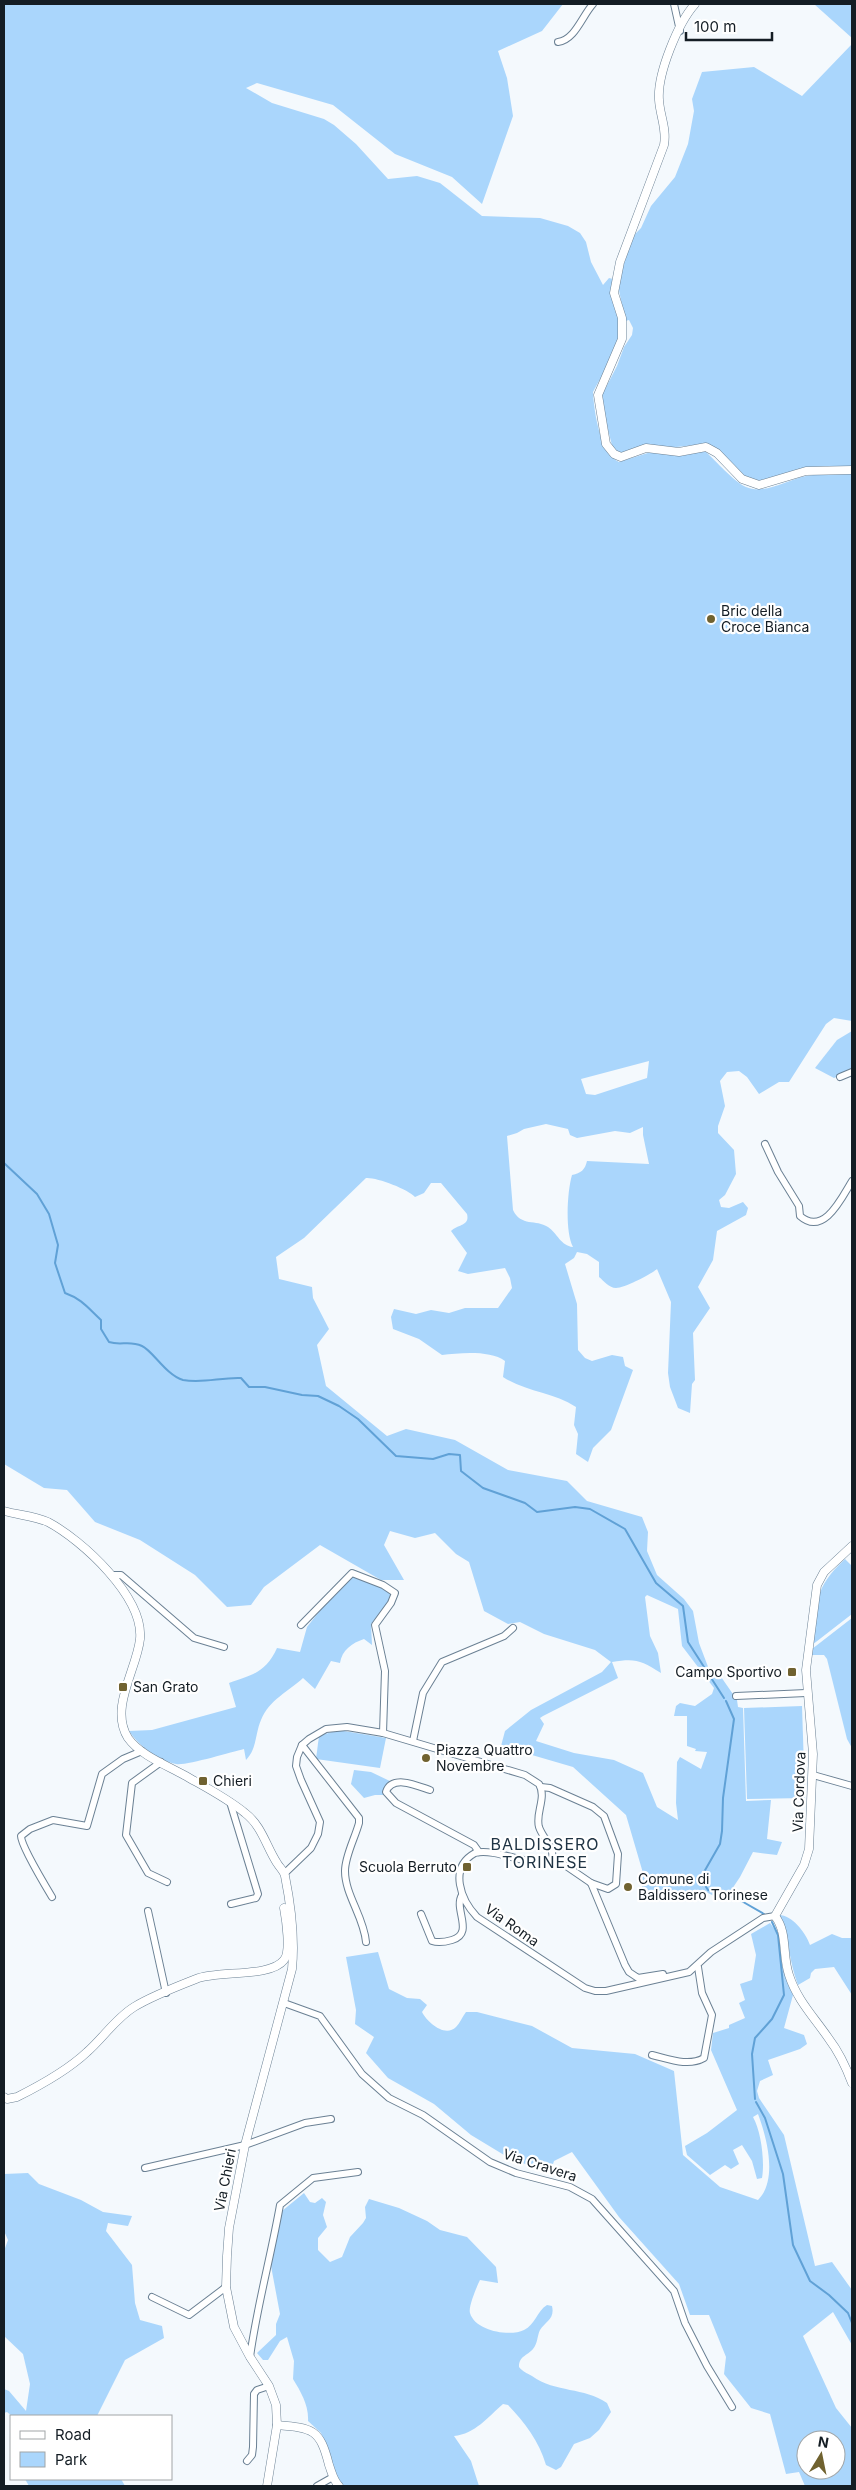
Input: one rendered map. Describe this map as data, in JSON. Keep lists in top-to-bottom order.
{
  "streets": {
    "street": [
      "Via Cordova",
      "Via Roma",
      "Via Cravera",
      "Via Chieri"
    ]
  },
  "crossings": [
    ["Via Cordova", "Via Roma"],
    ["Via Cravera", "Via Chieri"]
  ],
  "districts": ["BALDISSERO TORINESE"],
  "places": {
    "other": ["Bric della Croce Bianca", "Piazza Quattro Novembre", "Comune di Baldissero Torinese"],
    "transit": [
      "Campo Sportivo",
      "San Grato",
      "Chieri",
      "Scuola Berruto"
    ]
  },
  "legend": ["Road", "Park"],
  "scale_bar": "100 m",
  "north": "top"
}
